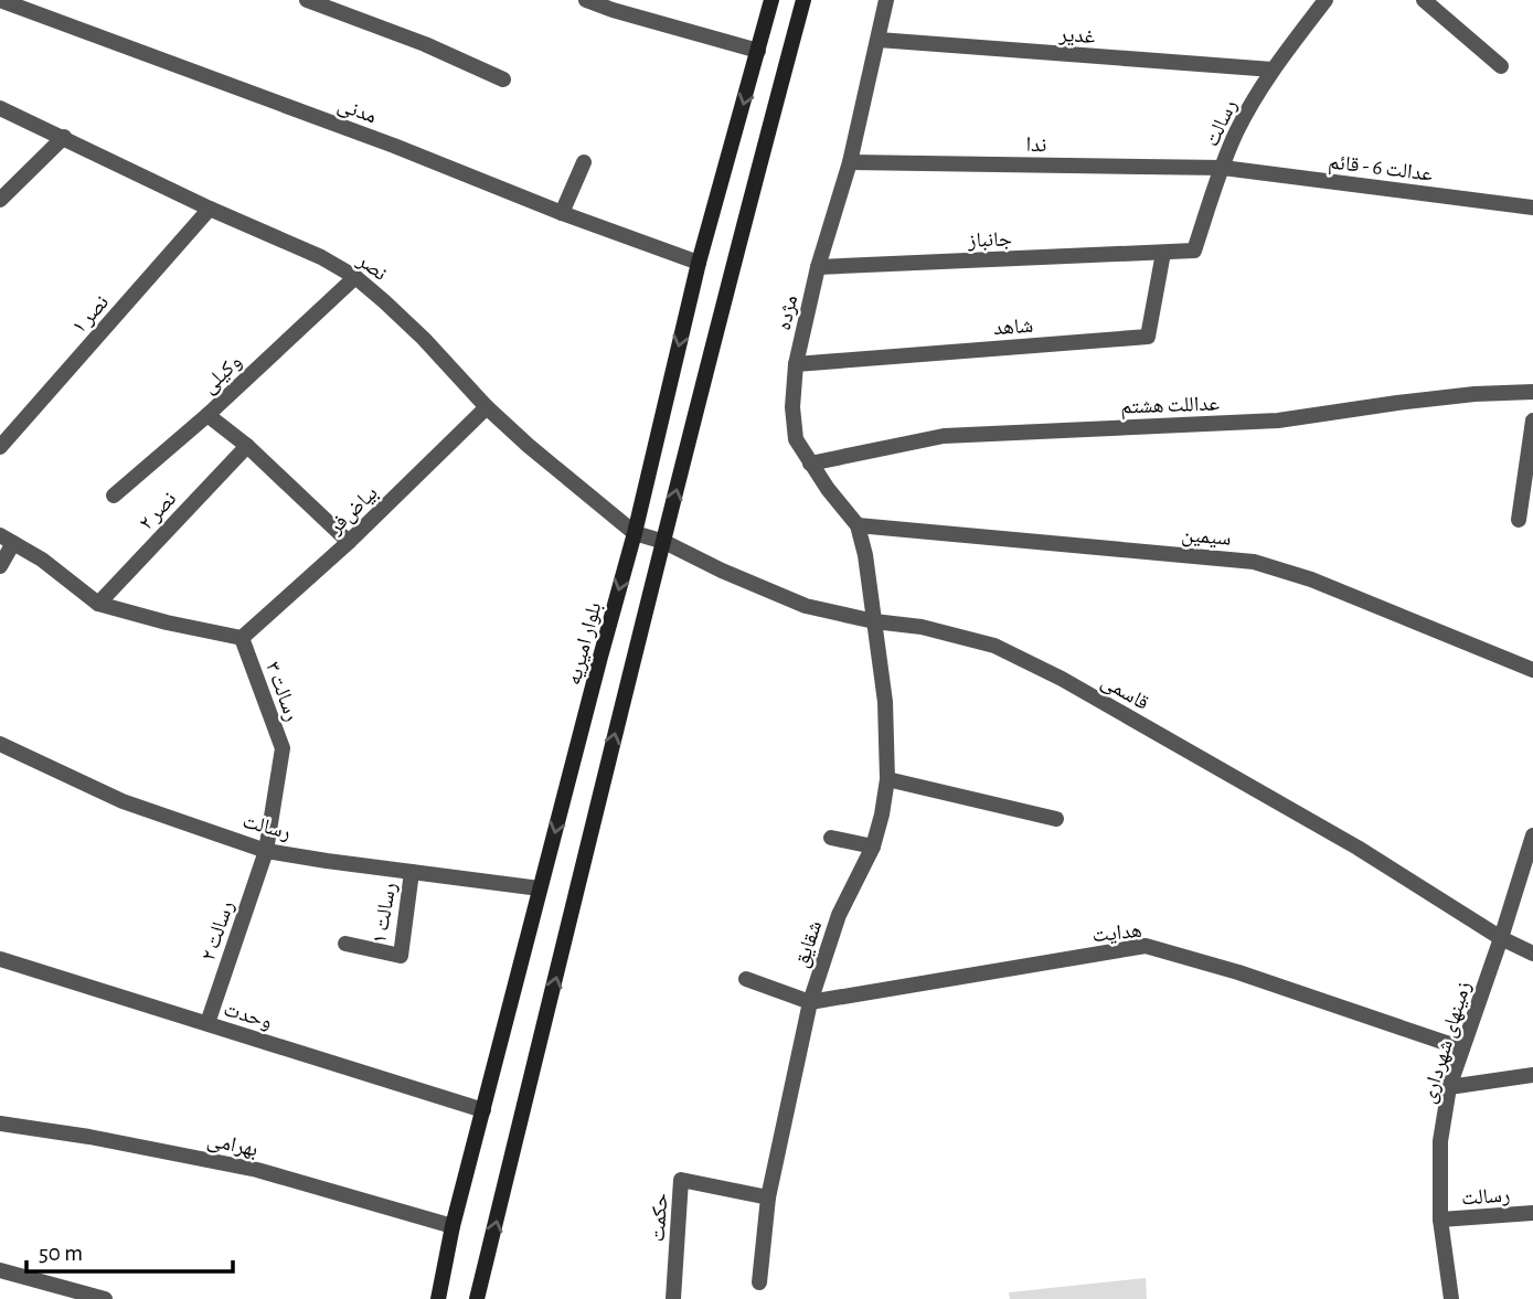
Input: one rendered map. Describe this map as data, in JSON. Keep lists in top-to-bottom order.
{
  "streets": {
    "street": [
      "غدیر",
      "مدنی",
      "رسالت",
      "ندا",
      "عدالت 6 - قائم",
      "جانباز",
      "نصر",
      "مژده",
      "نصر ۱",
      "شاهد",
      "وکیلی",
      "عداللت هشتم",
      "بیاض‌فر",
      "نصر ۲",
      "سیمین",
      "بلوار امیریه",
      "رسالت ۳",
      "قاسمی",
      "رسالت ۱",
      "رسالت ۲",
      "هدایت",
      "شقایق",
      "وحدت",
      "زمینهای شهرداری",
      "بهرامی",
      "حکمت"
    ]
  },
  "crossings": [
    ["غدیر", "رسالت"],
    ["غدیر", "مژده"],
    ["مدنی", "بلوار امیریه"],
    ["رسالت", "ندا"],
    ["رسالت", "عدالت 6 - قائم"],
    ["رسالت", "جانباز"],
    ["رسالت", "شاهد"],
    ["رسالت", "بلوار امیریه"],
    ["رسالت", "رسالت ۳"],
    ["رسالت", "رسالت ۱"],
    ["رسالت", "رسالت ۲"],
    ["رسالت", "زمینهای شهرداری"],
    ["ندا", "عدالت 6 - قائم"],
    ["ندا", "مژده"],
    ["جانباز", "مژده"],
    ["جانباز", "شاهد"],
    ["نصر", "نصر ۱"],
    ["نصر", "وکیلی"],
    ["نصر", "بیاض‌فر"],
    ["نصر", "بلوار امیریه"],
    ["نصر", "قاسمی"],
    ["مژده", "شاهد"],
    ["مژده", "عداللت هشتم"],
    ["مژده", "سیمین"],
    ["مژده", "قاسمی"],
    ["مژده", "شقایق"],
    ["بیاض‌فر", "رسالت ۳"],
    ["بلوار امیریه", "وحدت"],
    ["بلوار امیریه", "بهرامی"],
    ["رسالت ۳", "رسالت ۲"],
    ["قاسمی", "شقایق"],
    ["قاسمی", "زمینهای شهرداری"],
    ["رسالت ۲", "وحدت"],
    ["هدایت", "شقایق"],
    ["هدایت", "زمینهای شهرداری"],
    ["شقایق", "حکمت"]
  ],
  "scale_bar": "50 m"
}
